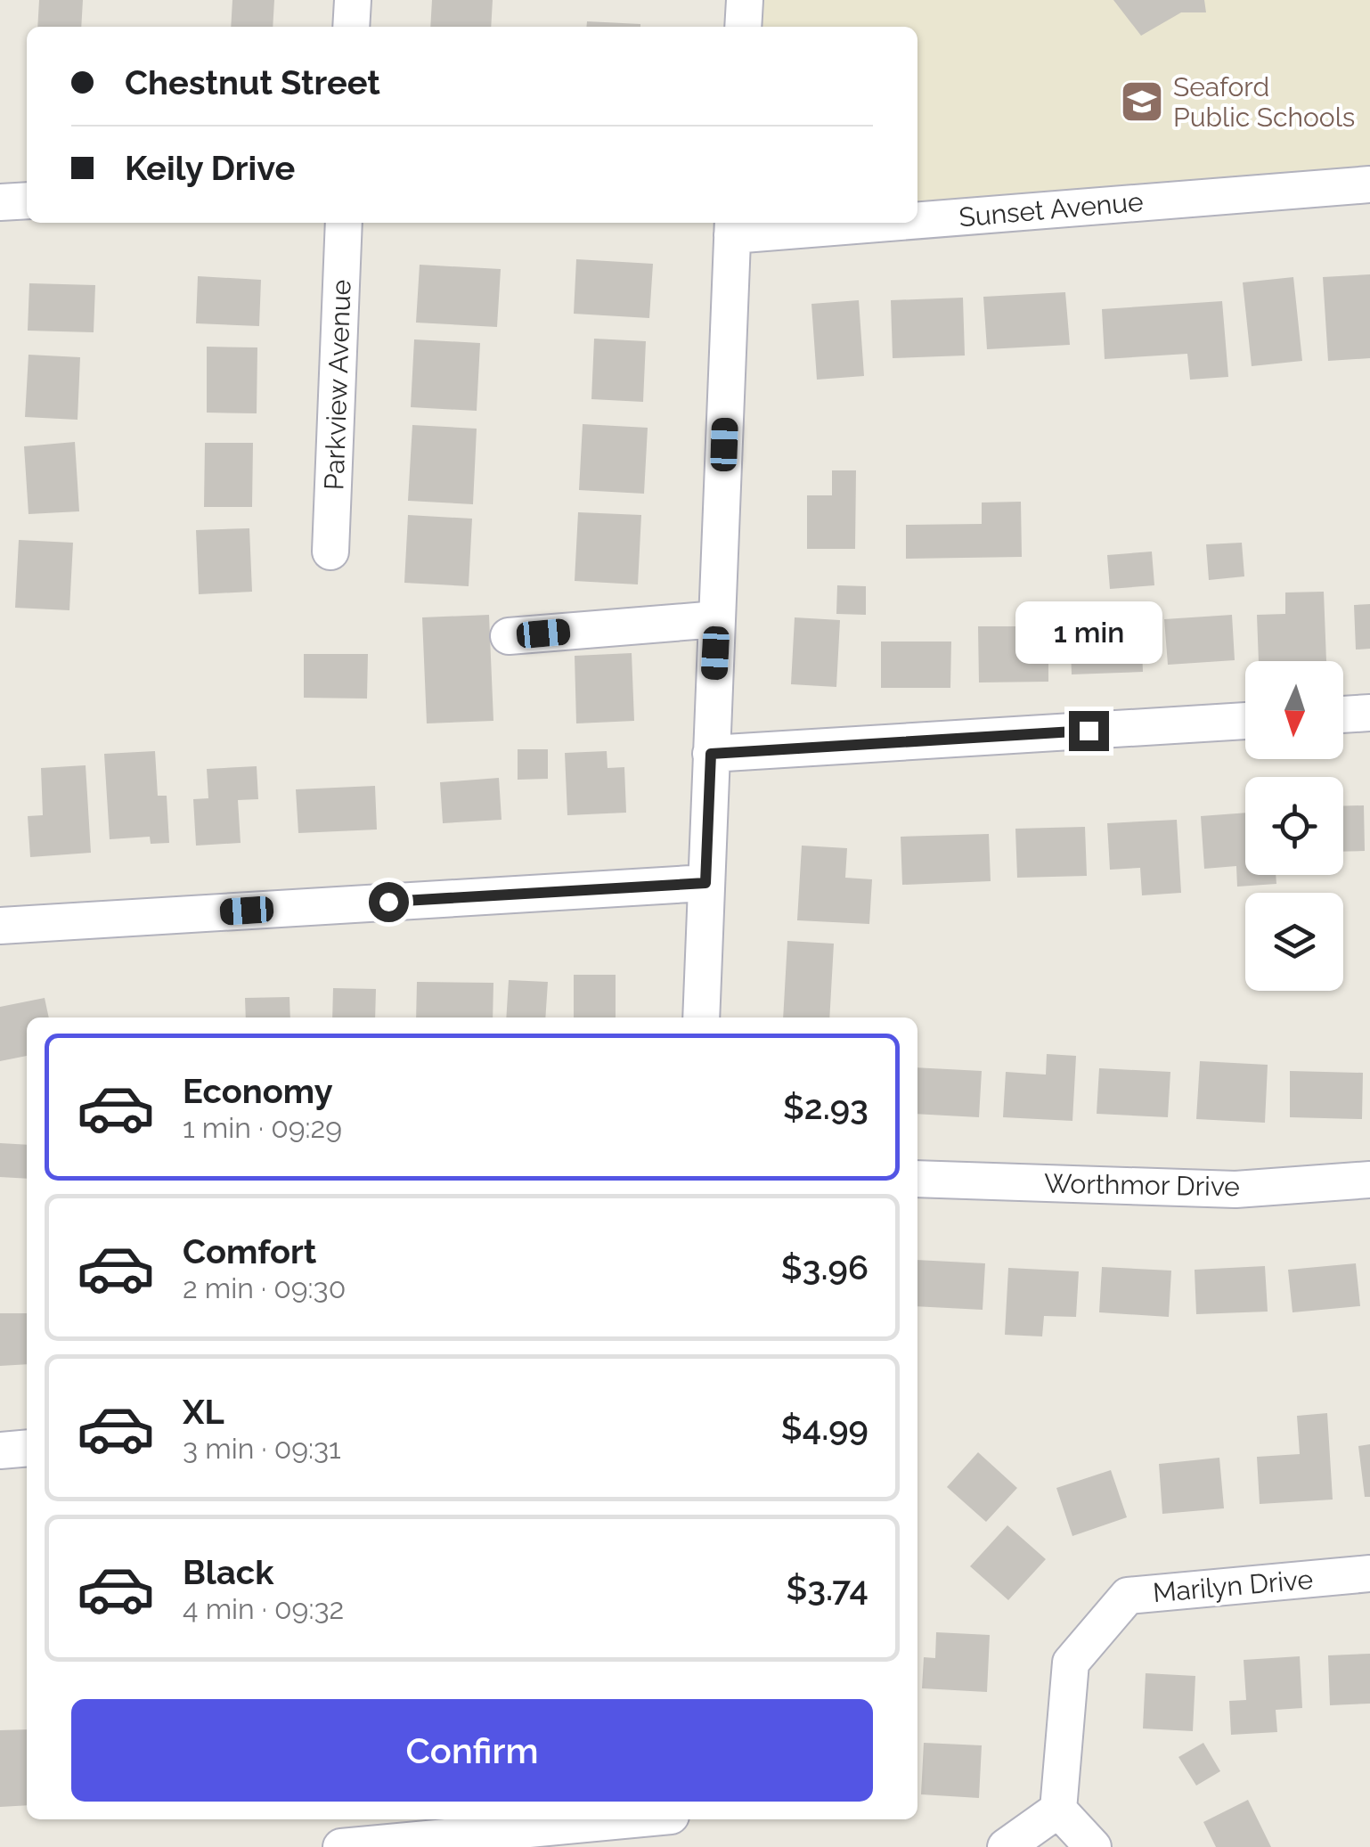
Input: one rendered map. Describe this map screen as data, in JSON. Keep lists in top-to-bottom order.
{
  "streets": {
    "street": [
      "Sunset Avenue",
      "Parkview Avenue",
      "Worthmor Drive",
      "Marilyn Drive"
    ]
  },
  "places": {
    "school or university": ["Seaford Public Schools"]
  },
  "north": "bottom",
  "page": {
    "banner": ["Chestnut Street", "Keily Drive"],
    "bubble": "1 min",
    "list": [
      {
        "name": "Economy",
        "note": "1 min · 09:29",
        "value": "$2.93"
      },
      {
        "name": "Comfort",
        "note": "2 min · 09:30",
        "value": "$3.96"
      },
      {
        "name": "XL",
        "note": "3 min · 09:31",
        "value": "$4.99"
      },
      {
        "name": "Black",
        "note": "4 min · 09:32",
        "value": "$3.74"
      }
    ],
    "buttons": "Confirm"
  }
}
